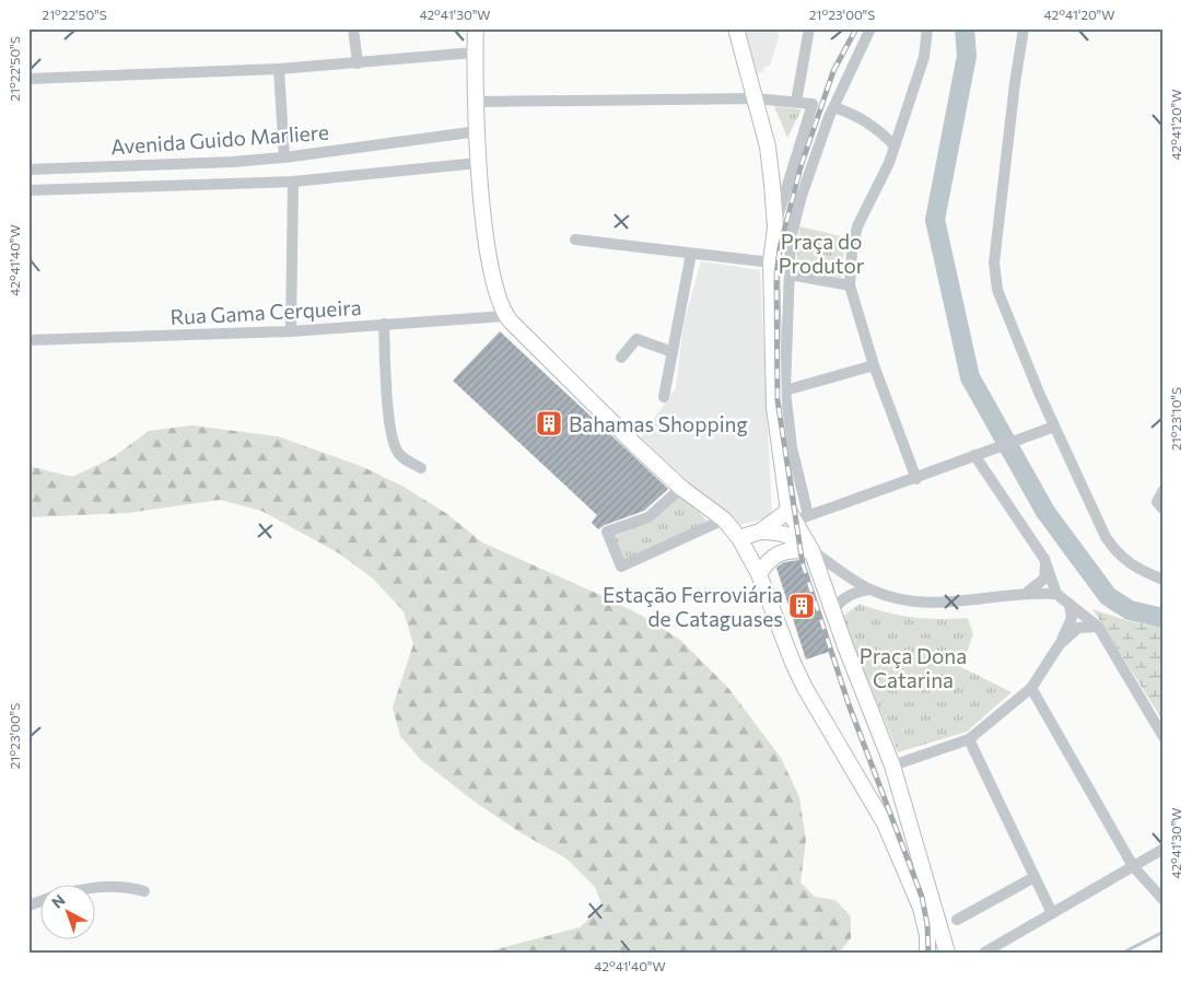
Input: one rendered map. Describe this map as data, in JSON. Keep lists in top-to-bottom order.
{
  "streets": {
    "street": ["Avenida Guido Marliere", "Rua Gama Cerqueira"]
  },
  "parks": ["Praça do Produtor", "Praça Dona Catarina"],
  "places": {
    "building": ["Bahamas Shopping", "Estação Ferroviária de Cataguases"]
  },
  "north": "top left",
  "coordinates": [
    "21°22'50\"S",
    "42°41'30\"W",
    "21°23'00\"S",
    "42°41'20\"W",
    "42°41'40\"W",
    "21°23'10\"S"
  ]
}
